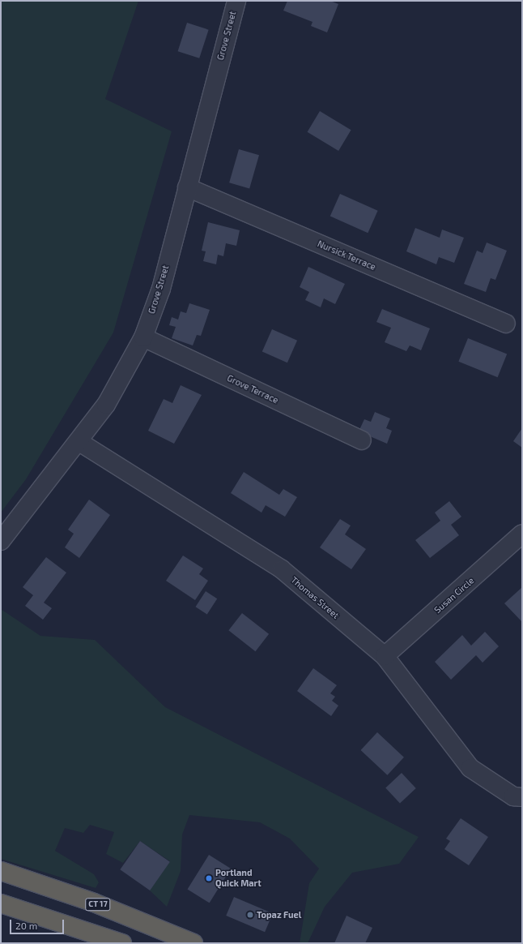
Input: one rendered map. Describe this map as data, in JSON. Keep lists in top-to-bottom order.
{
  "streets": {
    "highway": ["CT 17"],
    "street": [
      "Grove Street",
      "Nursick Terrace",
      "Grove Terrace",
      "Susan Circle",
      "Thomas Street"
    ]
  },
  "crossings": [
    ["Grove Street", "Nursick Terrace"],
    ["Grove Street", "Grove Terrace"],
    ["Grove Street", "Thomas Street"],
    ["Susan Circle", "Thomas Street"]
  ],
  "places": ["Portland Quick Mart", "Topaz Fuel"],
  "scale_bar": "20 m"
}
